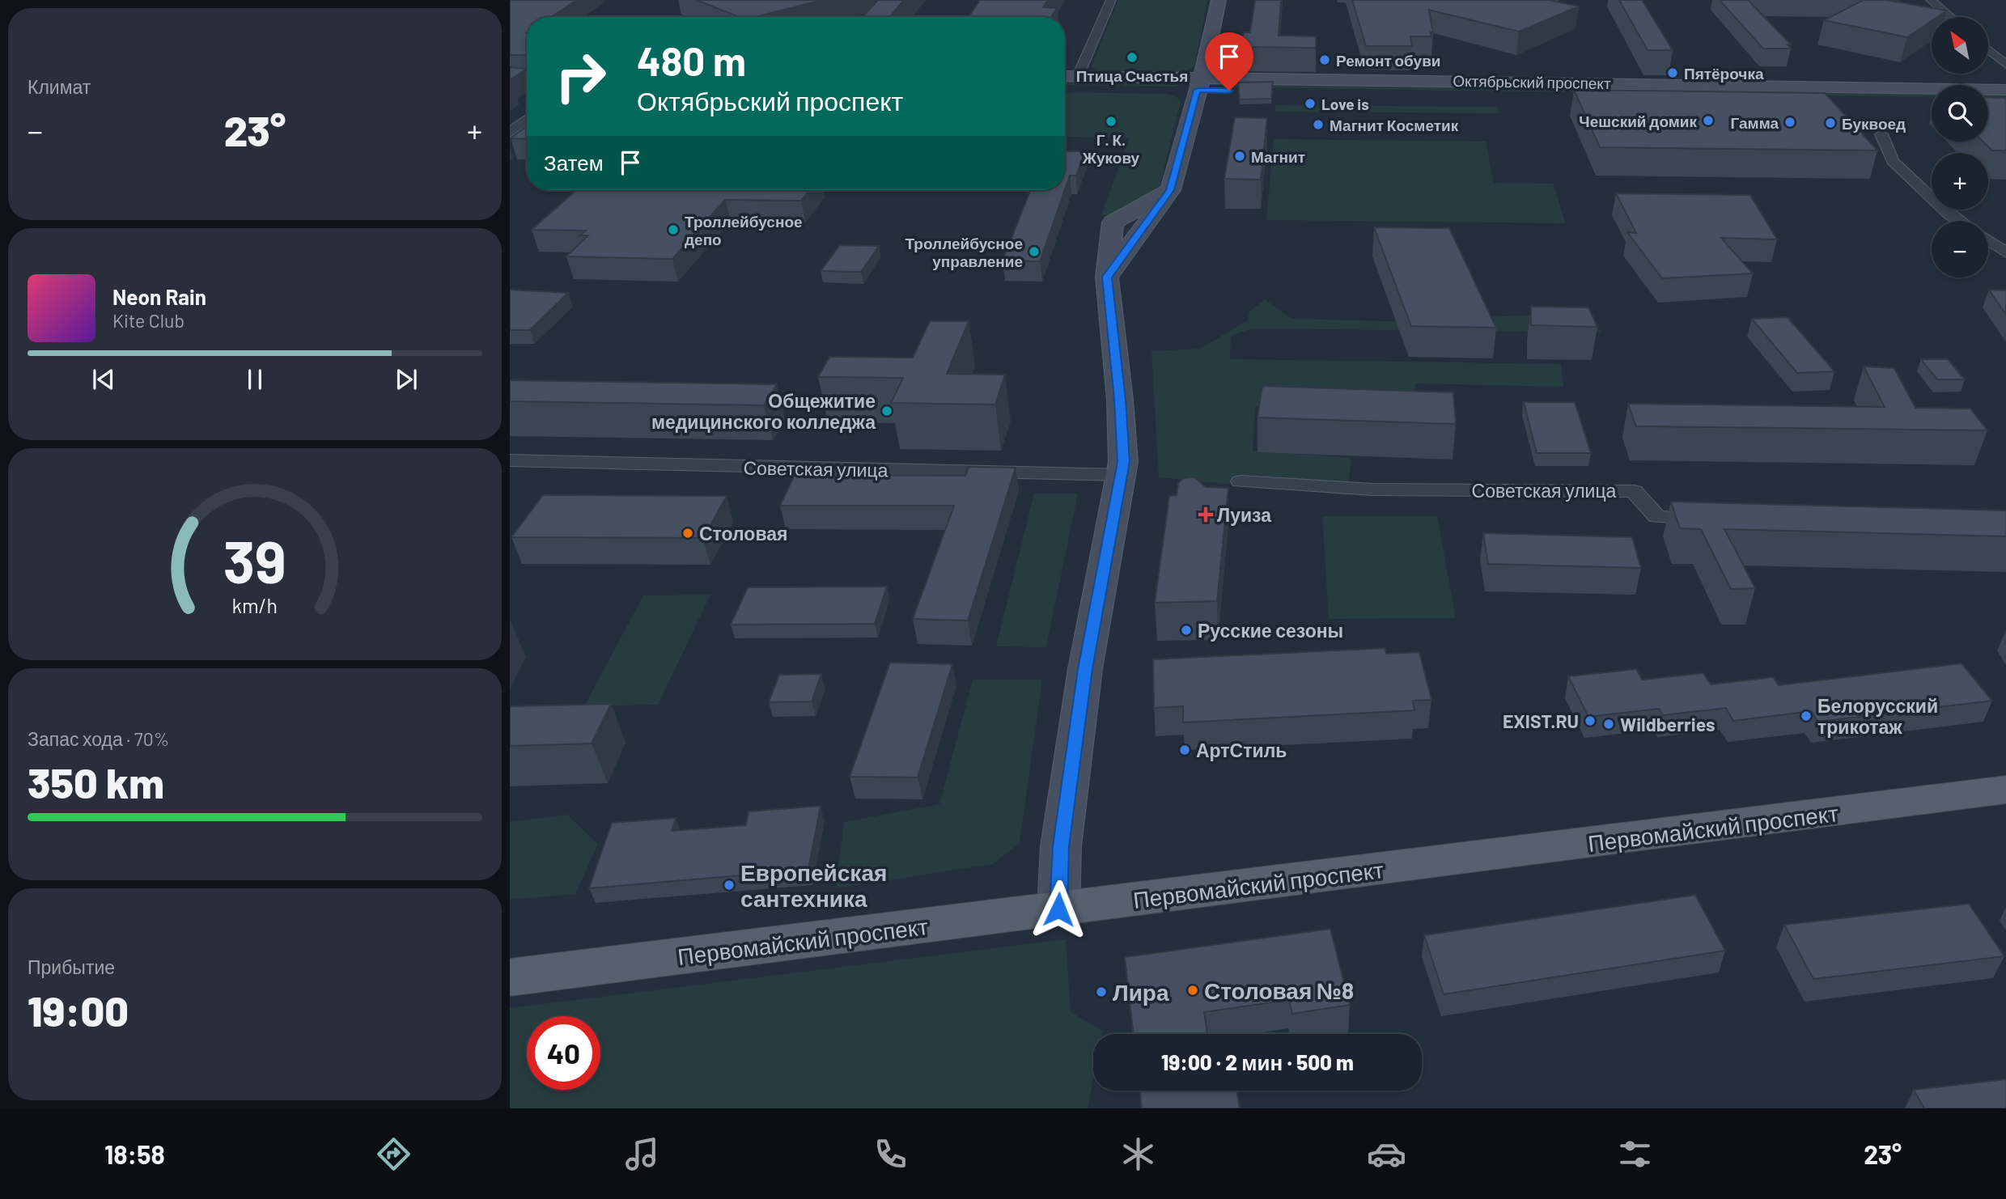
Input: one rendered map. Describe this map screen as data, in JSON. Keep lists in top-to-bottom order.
{
  "streets": {
    "main road": ["Октябрьский проспект", "Первомайский проспект"],
    "street": ["Советская улица"]
  },
  "places": {
    "other": [
      "Птица Счастья",
      "Ремонт обуви",
      "Пятёрочка",
      "Love is",
      "Чешский домик",
      "Г. К. Жукову",
      "Гамма",
      "Буквоед",
      "Магнит Косметик",
      "Магнит",
      "Троллейбусное депо",
      "Троллейбусное управление",
      "Общежитие медицинского колледжа",
      "Столовая",
      "Русские сезоны",
      "Белорусский трикотаж",
      "EXIST.RU",
      "Wildberries",
      "АртСтиль",
      "Европейская сантехника",
      "Столовая №8",
      "Лира"
    ],
    "health": ["Луиза"]
  },
  "north": "top left",
  "page": {
    "tile": [
      "Климат",
      ["Запас хода · 70%", "350 km"],
      ["Прибытие", "19:00"]
    ],
    "map_buttons": ["+", "−"],
    "turn": ["480 m", "Октябрьский проспект"],
    "heat": ["−", "23°", "+"],
    "then": "Затем",
    "song": ["Neon Rain", "Kite Club"],
    "limit": "40",
    "trip": "19:00 · 2 мин · 500 m",
    "tabs": ["18:58", "23°"],
    "gauge": ["39", "km/h"]
  }
}
